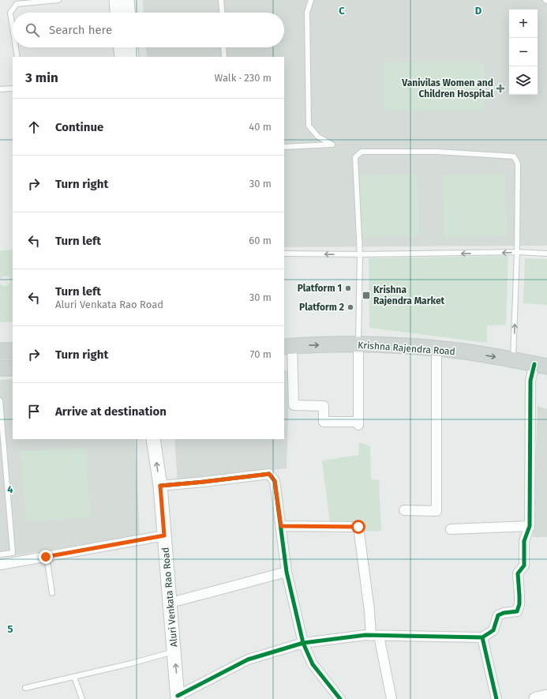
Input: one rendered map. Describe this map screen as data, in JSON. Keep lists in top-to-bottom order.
{
  "streets": {
    "main road": ["Krishna Rajendra Road", "Aluri Venkata Rao Road"]
  },
  "one_way": ["Krishna Rajendra Road", "Aluri Venkata Rao Road"],
  "places": {
    "health": ["Vanivilas Women and Children Hospital"],
    "other": ["Platform 1", "Platform 2"],
    "transit": ["Krishna Rajendra Market"]
  },
  "page": {
    "map_buttons": ["+", "−"],
    "search": "Search here",
    "heading": ["3 min", "Walk · 230 m"],
    "list": [
      ["Continue", "40 m"],
      ["Turn right", "30 m"],
      ["Turn left", "60 m"],
      ["Turn left", "Aluri Venkata Rao Road", "30 m"],
      ["Turn right", "70 m"],
      "Arrive at destination"
    ]
  },
  "grid": {
    "columns": ["C", "D"],
    "rows": ["4", "5"]
  }
}
